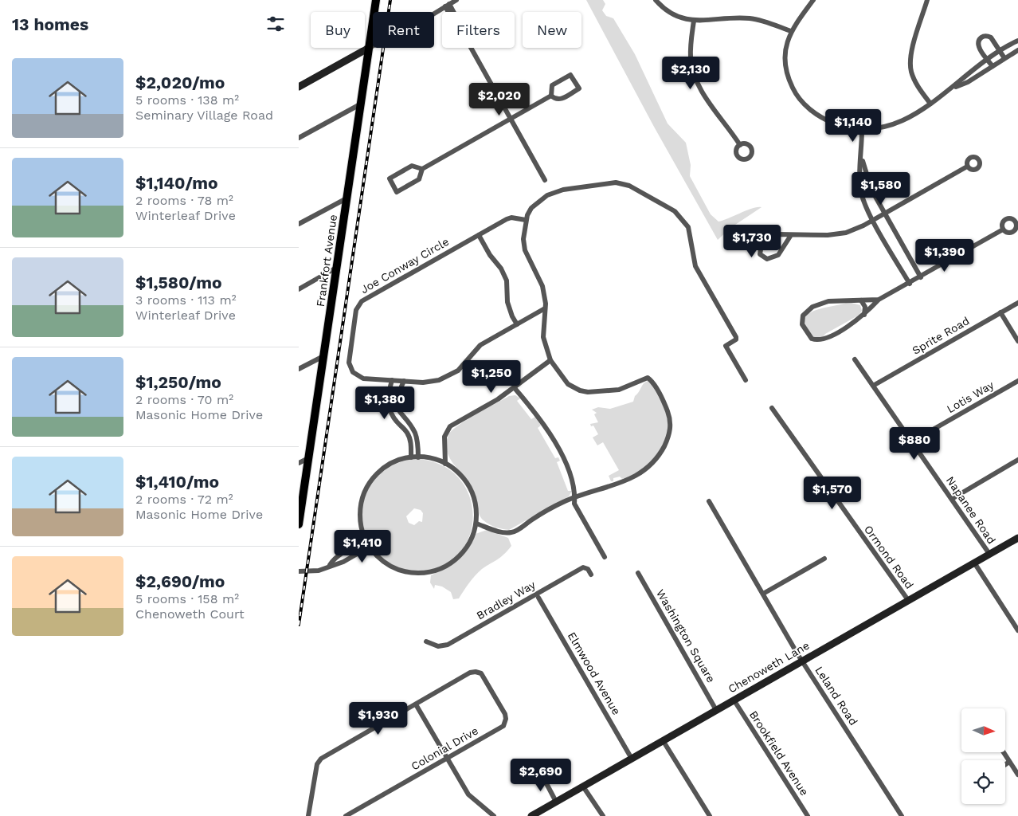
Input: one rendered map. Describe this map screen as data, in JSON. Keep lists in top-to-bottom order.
{
  "streets": {
    "main road": ["Frankfort Avenue", "Chenoweth Lane"],
    "street": [
      "Joe Conway Circle",
      "Sprite Road",
      "Lotis Way",
      "Napanee Road",
      "Ormond Road",
      "Bradley Way",
      "Washington Square",
      "Elmwood Avenue",
      "Leland Road",
      "Colonial Drive",
      "Brookfield Avenue"
    ]
  },
  "crossings": [
    ["Sprite Road", "Napanee Road"],
    ["Lotis Way", "Napanee Road"],
    ["Napanee Road", "Chenoweth Lane"],
    ["Ormond Road", "Chenoweth Lane"],
    ["Washington Square", "Chenoweth Lane"],
    ["Chenoweth Lane", "Elmwood Avenue"],
    ["Chenoweth Lane", "Leland Road"],
    ["Chenoweth Lane", "Brookfield Avenue"]
  ],
  "north": "right",
  "page": {
    "heading": "13 homes",
    "chip": [
      "Buy",
      "Rent",
      "Filters",
      "New"
    ],
    "list": [
      {
        "name": "$2,020/mo",
        "note": "5 rooms · 138 m² · Seminary Village Road"
      },
      {
        "name": "$1,140/mo",
        "note": "2 rooms · 78 m² · Winterleaf Drive"
      },
      {
        "name": "$1,580/mo",
        "note": "3 rooms · 113 m² · Winterleaf Drive"
      },
      {
        "name": "$1,250/mo",
        "note": "2 rooms · 70 m² · Masonic Home Drive"
      },
      {
        "name": "$1,410/mo",
        "note": "2 rooms · 72 m² · Masonic Home Drive"
      },
      {
        "name": "$2,690/mo",
        "note": "5 rooms · 158 m² · Chenoweth Court"
      }
    ],
    "price": [
      "$2,130",
      "$2,020",
      "$1,140",
      "$1,580",
      "$1,730",
      "$1,390",
      "$1,250",
      "$1,380",
      "$880",
      "$1,570",
      "$1,410",
      "$1,930",
      "$2,690"
    ]
  }
}
